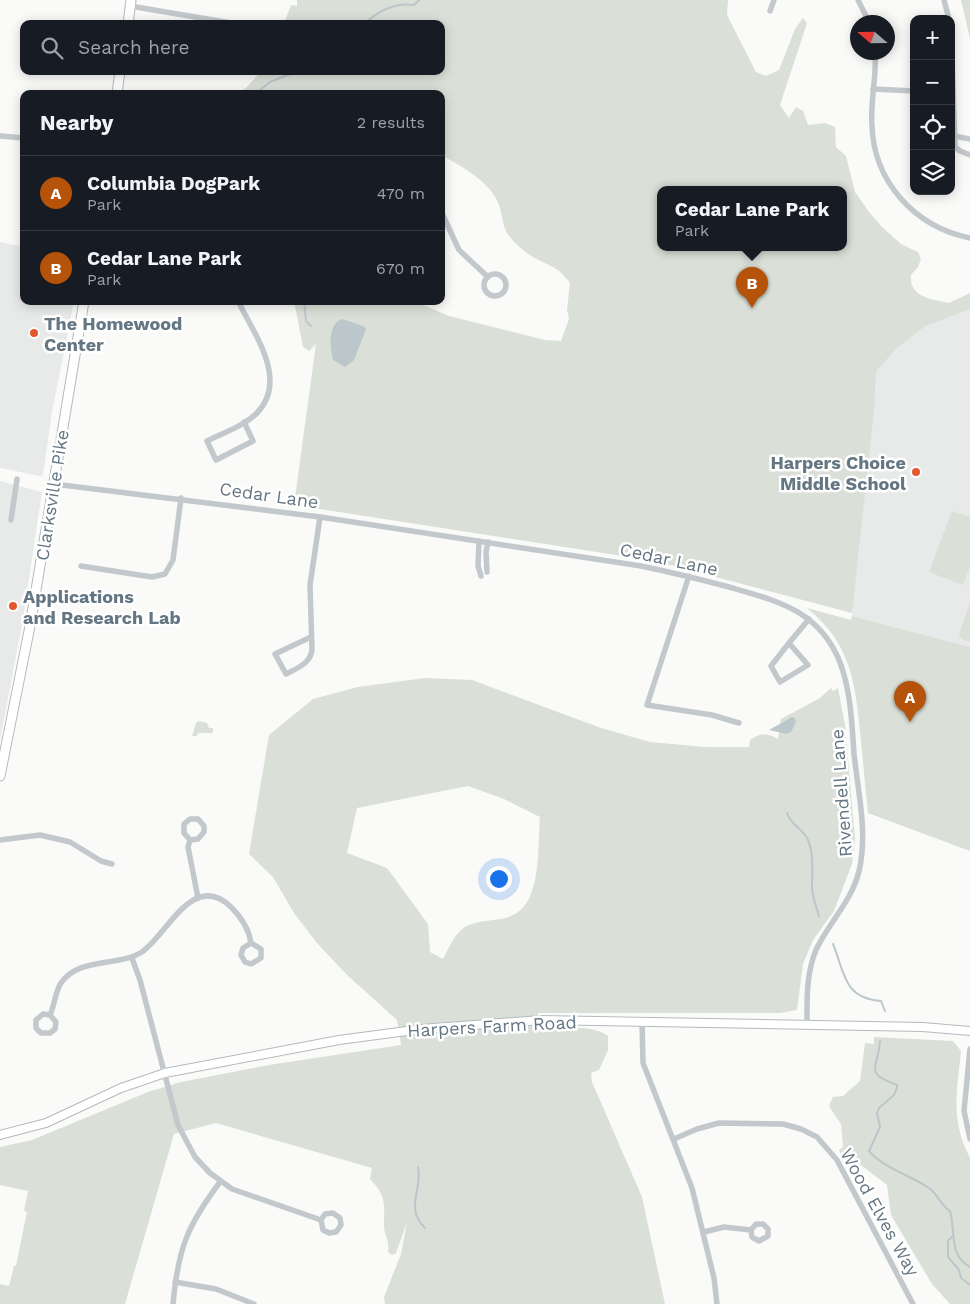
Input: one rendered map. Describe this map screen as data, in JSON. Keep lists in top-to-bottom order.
{
  "streets": {
    "main road": ["Clarksville Pike", "Harpers Farm Road"],
    "street": ["Cedar Lane", "Rivendell Lane", "Wood Elves Way"]
  },
  "crossings": [
    ["Clarksville Pike", "Cedar Lane"],
    ["Cedar Lane", "Rivendell Lane"],
    ["Rivendell Lane", "Harpers Farm Road"]
  ],
  "places": ["The Homewood Center", "Harpers Choice Middle School", "Applications and Research Lab"],
  "north": "left",
  "page": {
    "map_buttons": ["+", "−"],
    "search": "Search here",
    "heading": ["Nearby", "2 results"],
    "list": [
      {
        "mark": "A",
        "name": "Columbia DogPark",
        "note": "Park",
        "value": "470 m"
      },
      {
        "mark": "B",
        "name": "Cedar Lane Park",
        "note": "Park",
        "value": "670 m"
      }
    ],
    "popup": ["Cedar Lane Park", "Park"],
    "pins": ["B", "A"]
  }
}
